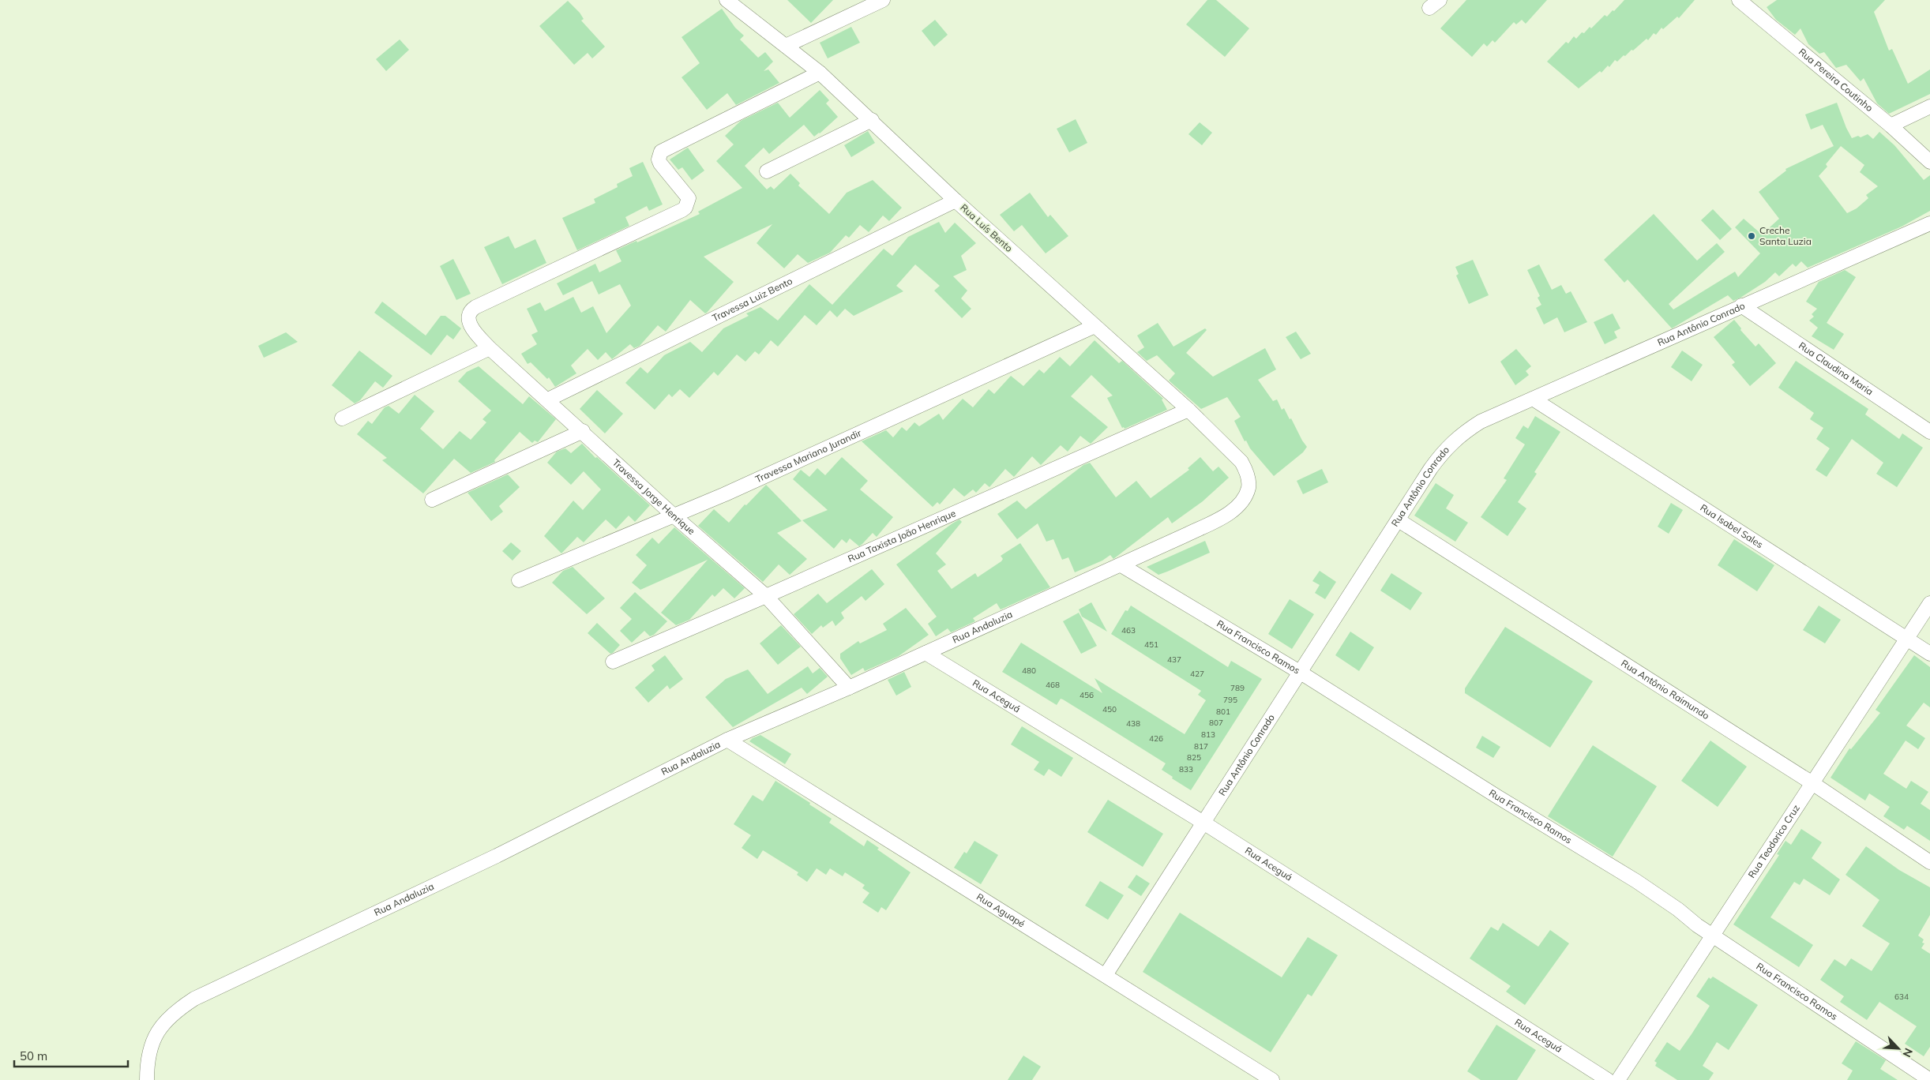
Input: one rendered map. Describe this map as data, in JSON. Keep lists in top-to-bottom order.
{
  "streets": {
    "street": [
      "Rua Pereira Coutinho",
      "Rua Luís Bento",
      "Travessa Luiz Bento",
      "Rua Antônio Conrado",
      "Rua Claudina Maria",
      "Travessa Mariano Jurandir",
      "Travessa Jorge Henrique",
      "Rua Isabel Sales",
      "Rua Taxista João Henrique",
      "Rua Andaluzia",
      "Rua Francisco Ramos",
      "Rua Antônio Raimundo",
      "Rua Aceguá",
      "Rua Teodorico Cruz",
      "Rua Aguapé"
    ]
  },
  "crossings": [
    ["Rua Luís Bento", "Travessa Luiz Bento"],
    ["Rua Luís Bento", "Travessa Mariano Jurandir"],
    ["Rua Luís Bento", "Travessa Jorge Henrique"],
    ["Rua Luís Bento", "Rua Taxista João Henrique"],
    ["Rua Luís Bento", "Rua Andaluzia"],
    ["Travessa Luiz Bento", "Travessa Jorge Henrique"],
    ["Rua Antônio Conrado", "Rua Claudina Maria"],
    ["Rua Antônio Conrado", "Rua Isabel Sales"],
    ["Rua Antônio Conrado", "Rua Francisco Ramos"],
    ["Rua Antônio Conrado", "Rua Antônio Raimundo"],
    ["Rua Antônio Conrado", "Rua Aceguá"],
    ["Rua Antônio Conrado", "Rua Aguapé"],
    ["Travessa Mariano Jurandir", "Travessa Jorge Henrique"],
    ["Travessa Jorge Henrique", "Rua Taxista João Henrique"],
    ["Travessa Jorge Henrique", "Rua Andaluzia"],
    ["Rua Isabel Sales", "Rua Teodorico Cruz"],
    ["Rua Andaluzia", "Rua Francisco Ramos"],
    ["Rua Andaluzia", "Rua Aceguá"],
    ["Rua Andaluzia", "Rua Aguapé"],
    ["Rua Francisco Ramos", "Rua Teodorico Cruz"],
    ["Rua Antônio Raimundo", "Rua Teodorico Cruz"]
  ],
  "places": ["Creche Santa Luzia"],
  "house_numbers": [
    "463",
    "451",
    "437",
    "480",
    "427",
    "468",
    "789",
    "456",
    "795",
    "450",
    "801",
    "807",
    "438",
    "813",
    "426",
    "817",
    "825",
    "833",
    "634"
  ],
  "scale_bar": "50 m",
  "north": "bottom right"
}
